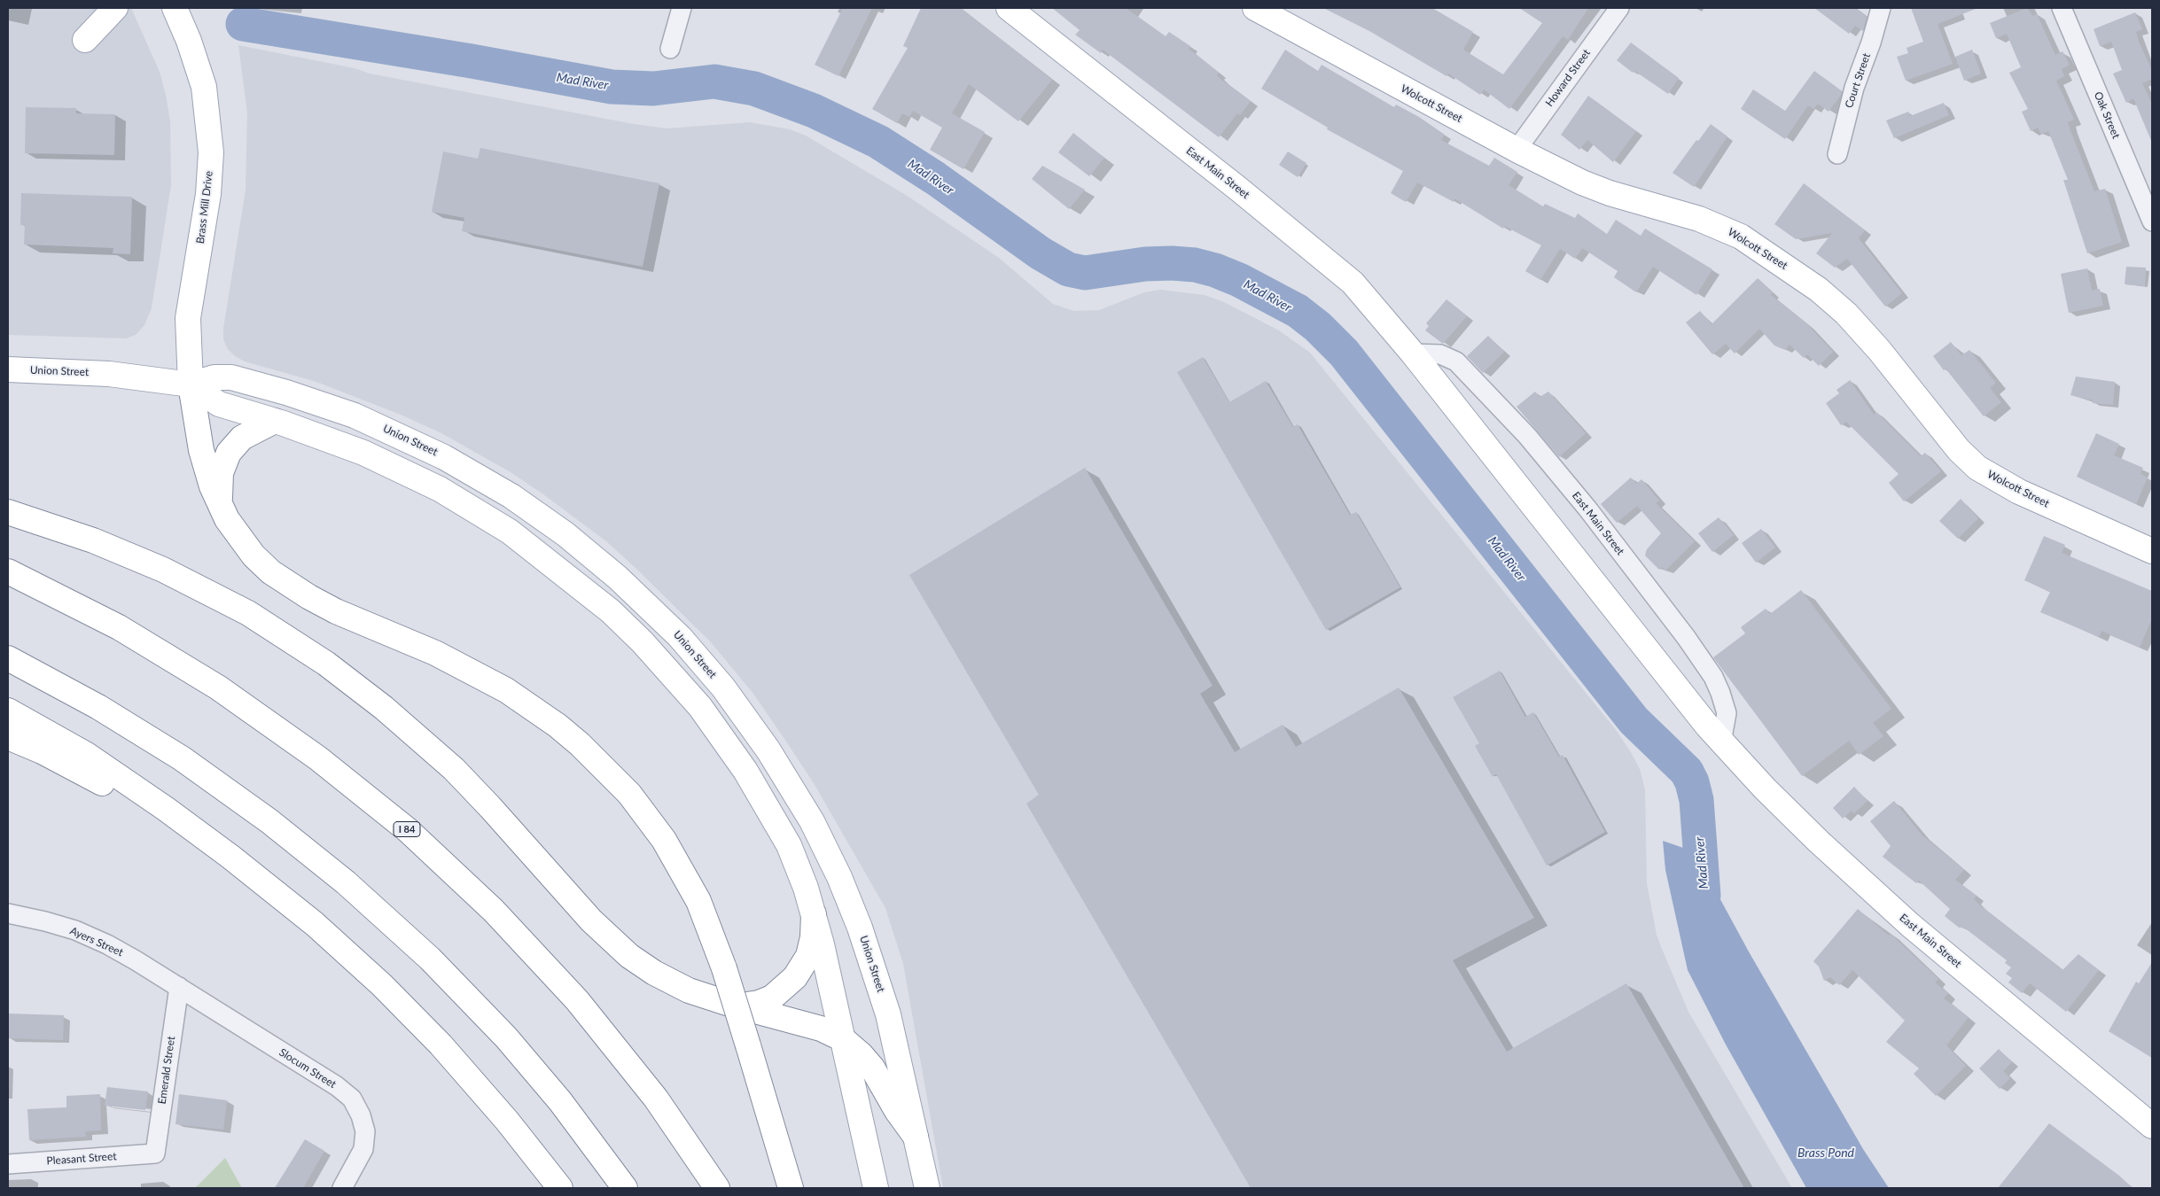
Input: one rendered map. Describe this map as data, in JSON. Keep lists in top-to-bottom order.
{
  "streets": {
    "main road": [
      "Wolcott Street",
      "East Main Street",
      "Brass Mill Drive",
      "Union Street",
      "I 84"
    ],
    "street": [
      "Howard Street",
      "Court Street",
      "Oak Street",
      "Ayers Street",
      "Slocum Street",
      "Emerald Street",
      "Pleasant Street"
    ]
  },
  "crossings": [
    ["Howard Street", "Wolcott Street"],
    ["Brass Mill Drive", "Union Street"],
    ["Ayers Street", "Slocum Street"],
    ["Ayers Street", "Emerald Street"],
    ["Slocum Street", "Emerald Street"],
    ["Emerald Street", "Pleasant Street"]
  ],
  "water": ["Mad River", "Brass Pond"]
}
